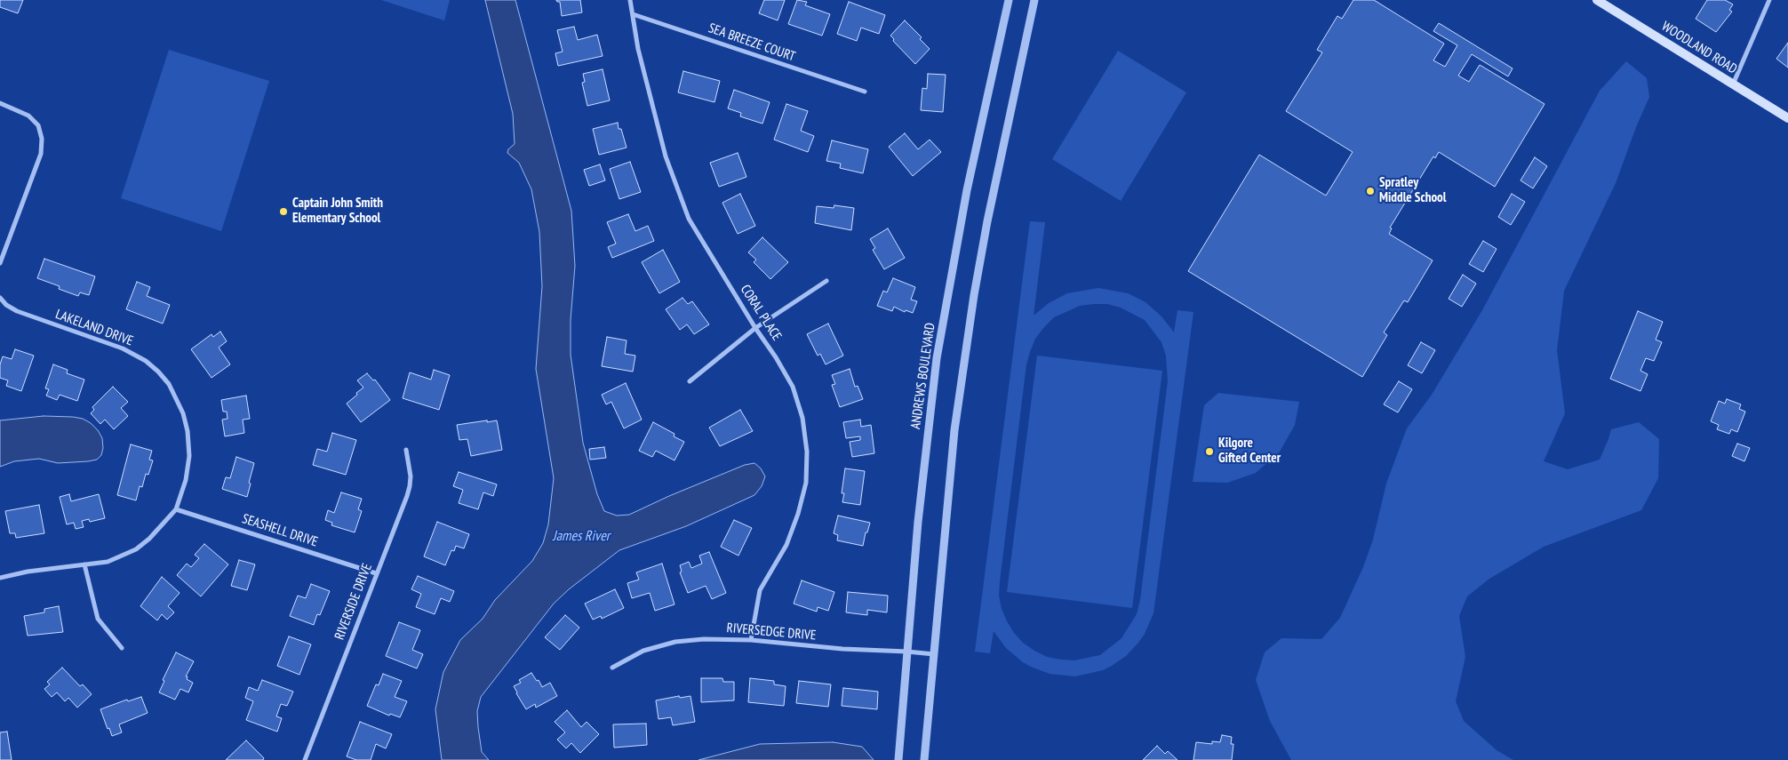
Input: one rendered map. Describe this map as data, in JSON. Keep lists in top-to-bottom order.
{
  "streets": {
    "main road": ["WOODLAND ROAD"],
    "street": [
      "SEA BREEZE COURT",
      "CORAL PLACE",
      "LAKELAND DRIVE",
      "ANDREWS BOULEVARD",
      "SEASHELL DRIVE",
      "RIVERSIDE DRIVE",
      "RIVERSEDGE DRIVE"
    ]
  },
  "crossings": [
    ["SEA BREEZE COURT", "CORAL PLACE"],
    ["CORAL PLACE", "RIVERSEDGE DRIVE"],
    ["LAKELAND DRIVE", "SEASHELL DRIVE"],
    ["ANDREWS BOULEVARD", "RIVERSEDGE DRIVE"],
    ["SEASHELL DRIVE", "RIVERSIDE DRIVE"]
  ],
  "water": ["James River"],
  "places": ["Spratley Middle School", "Captain John Smith Elementary School", "Kilgore Gifted Center"]
}
